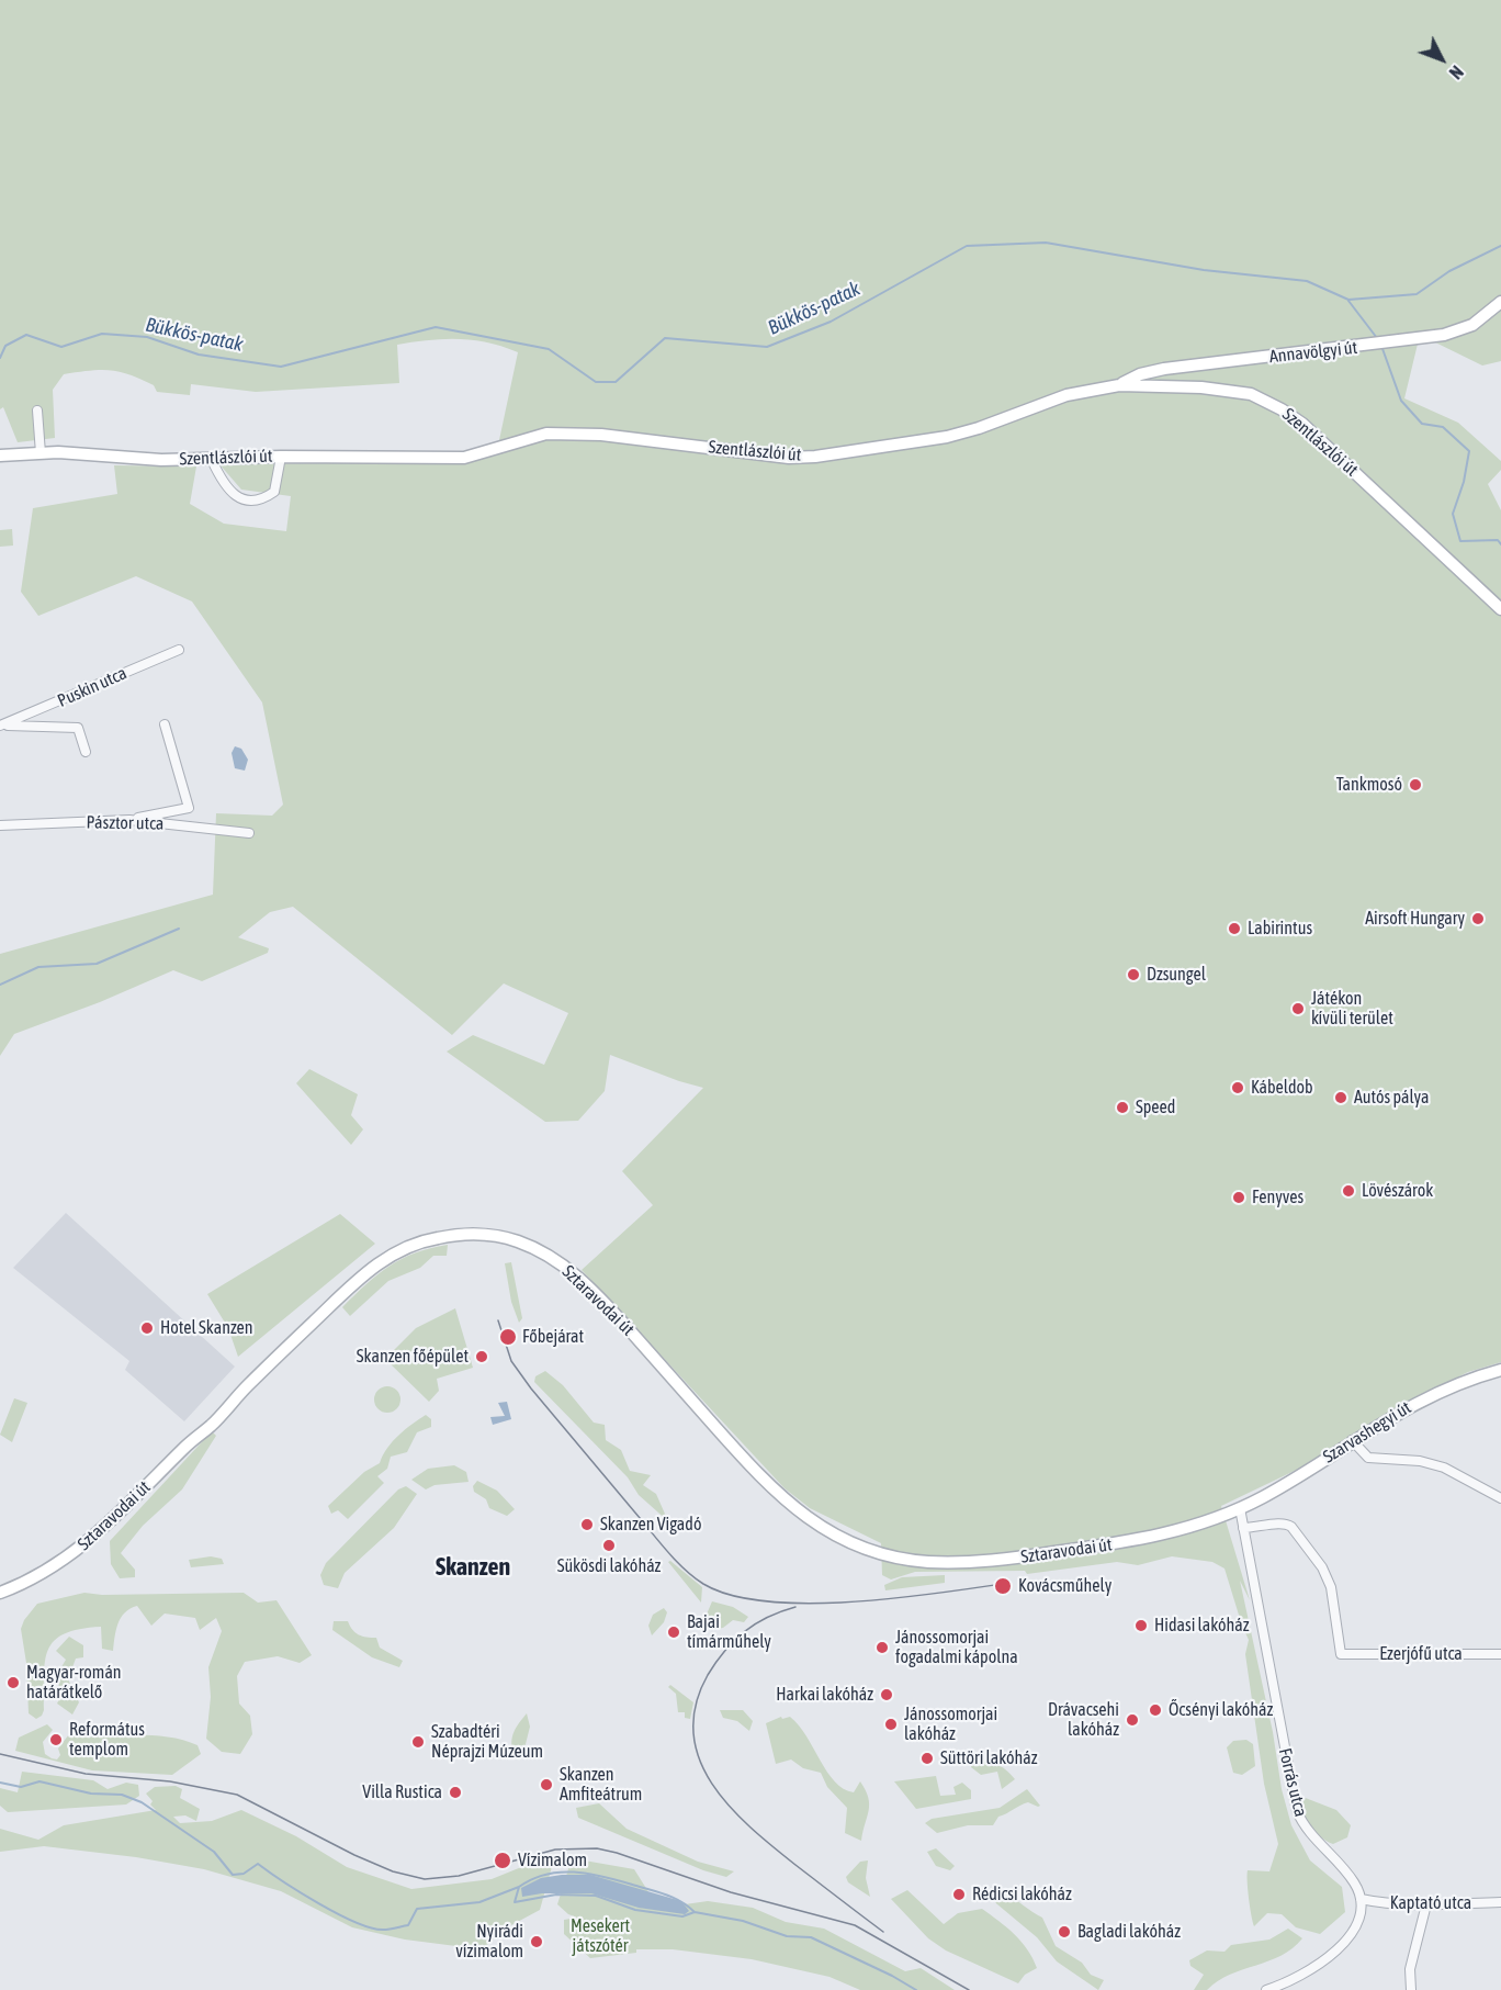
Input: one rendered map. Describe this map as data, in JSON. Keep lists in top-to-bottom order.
{
  "streets": {
    "street": [
      "Annavölgyi út",
      "Szentlászlói út",
      "Puskin utca",
      "Pásztor utca",
      "Sztaravodai út",
      "Szarvashegyi út",
      "Ezerjófű utca",
      "Forrás utca",
      "Kaptató utca"
    ]
  },
  "crossings": [
    ["Annavölgyi út", "Szentlászlói út"],
    ["Sztaravodai út", "Szarvashegyi út"],
    ["Sztaravodai út", "Forrás utca"],
    ["Szarvashegyi út", "Forrás utca"],
    ["Ezerjófű utca", "Forrás utca"],
    ["Forrás utca", "Kaptató utca"]
  ],
  "districts": ["Skanzen"],
  "water": ["Bükkös-patak"],
  "parks": ["Mesekert játszótér"],
  "places": [
    "Tankmosó",
    "Airsoft Hungary",
    "Labirintus",
    "Dzsungel",
    "Játékon kívüli terület",
    "Kábeldob",
    "Autós pálya",
    "Speed",
    "Lövészárok",
    "Fenyves",
    "Hotel Skanzen",
    "Főbejárat",
    "Skanzen főépület",
    "Skanzen Vigadó",
    "Sükösdi lakóház",
    "Kovácsműhely",
    "Hidasi lakóház",
    "Bajai tímárműhely",
    "Jánossomorjai fogadalmi kápolna",
    "Magyar-román határátkelő",
    "Harkai lakóház",
    "Őcsényi lakóház",
    "Drávacsehi lakóház",
    "Jánossomorjai lakóház",
    "Református templom",
    "Szabadtéri Néprajzi Múzeum",
    "Süttöri lakóház",
    "Skanzen Amfiteátrum",
    "Villa Rustica",
    "Vízimalom",
    "Rédicsi lakóház",
    "Bagladi lakóház",
    "Nyirádi vízimalom"
  ],
  "north": "bottom right"
}
